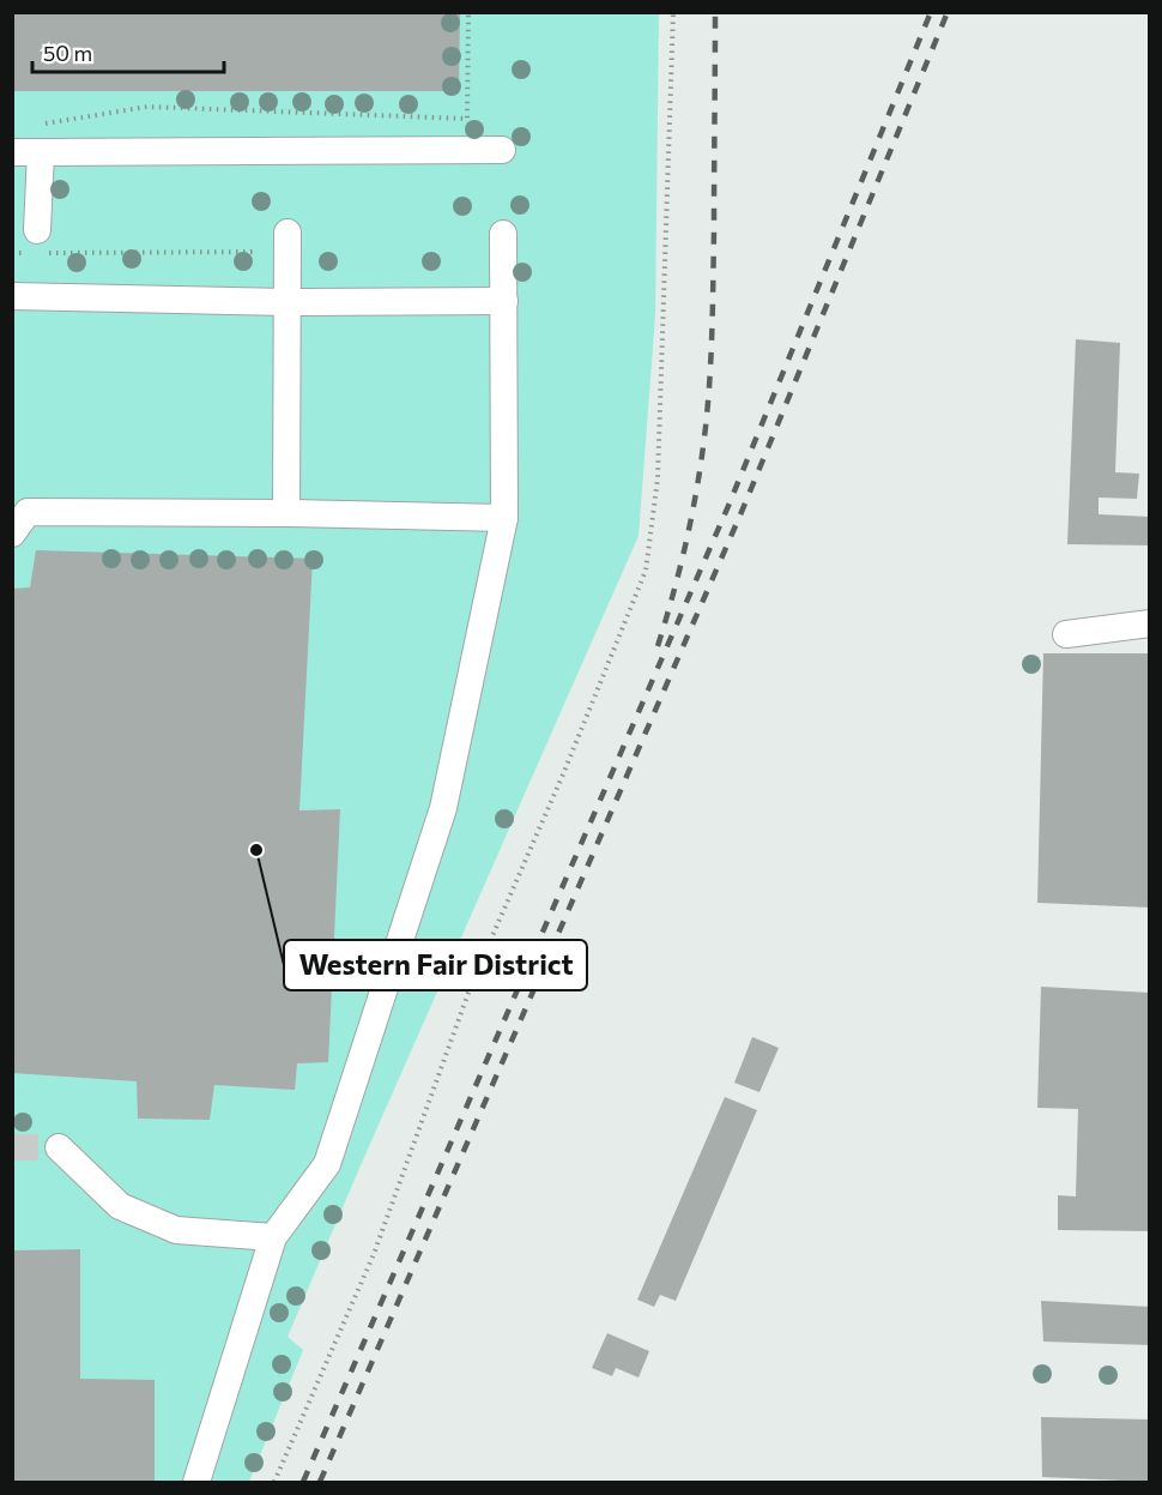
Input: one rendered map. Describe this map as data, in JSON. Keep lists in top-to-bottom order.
{
  "places": ["Western Fair District"],
  "scale_bar": "50 m"
}
